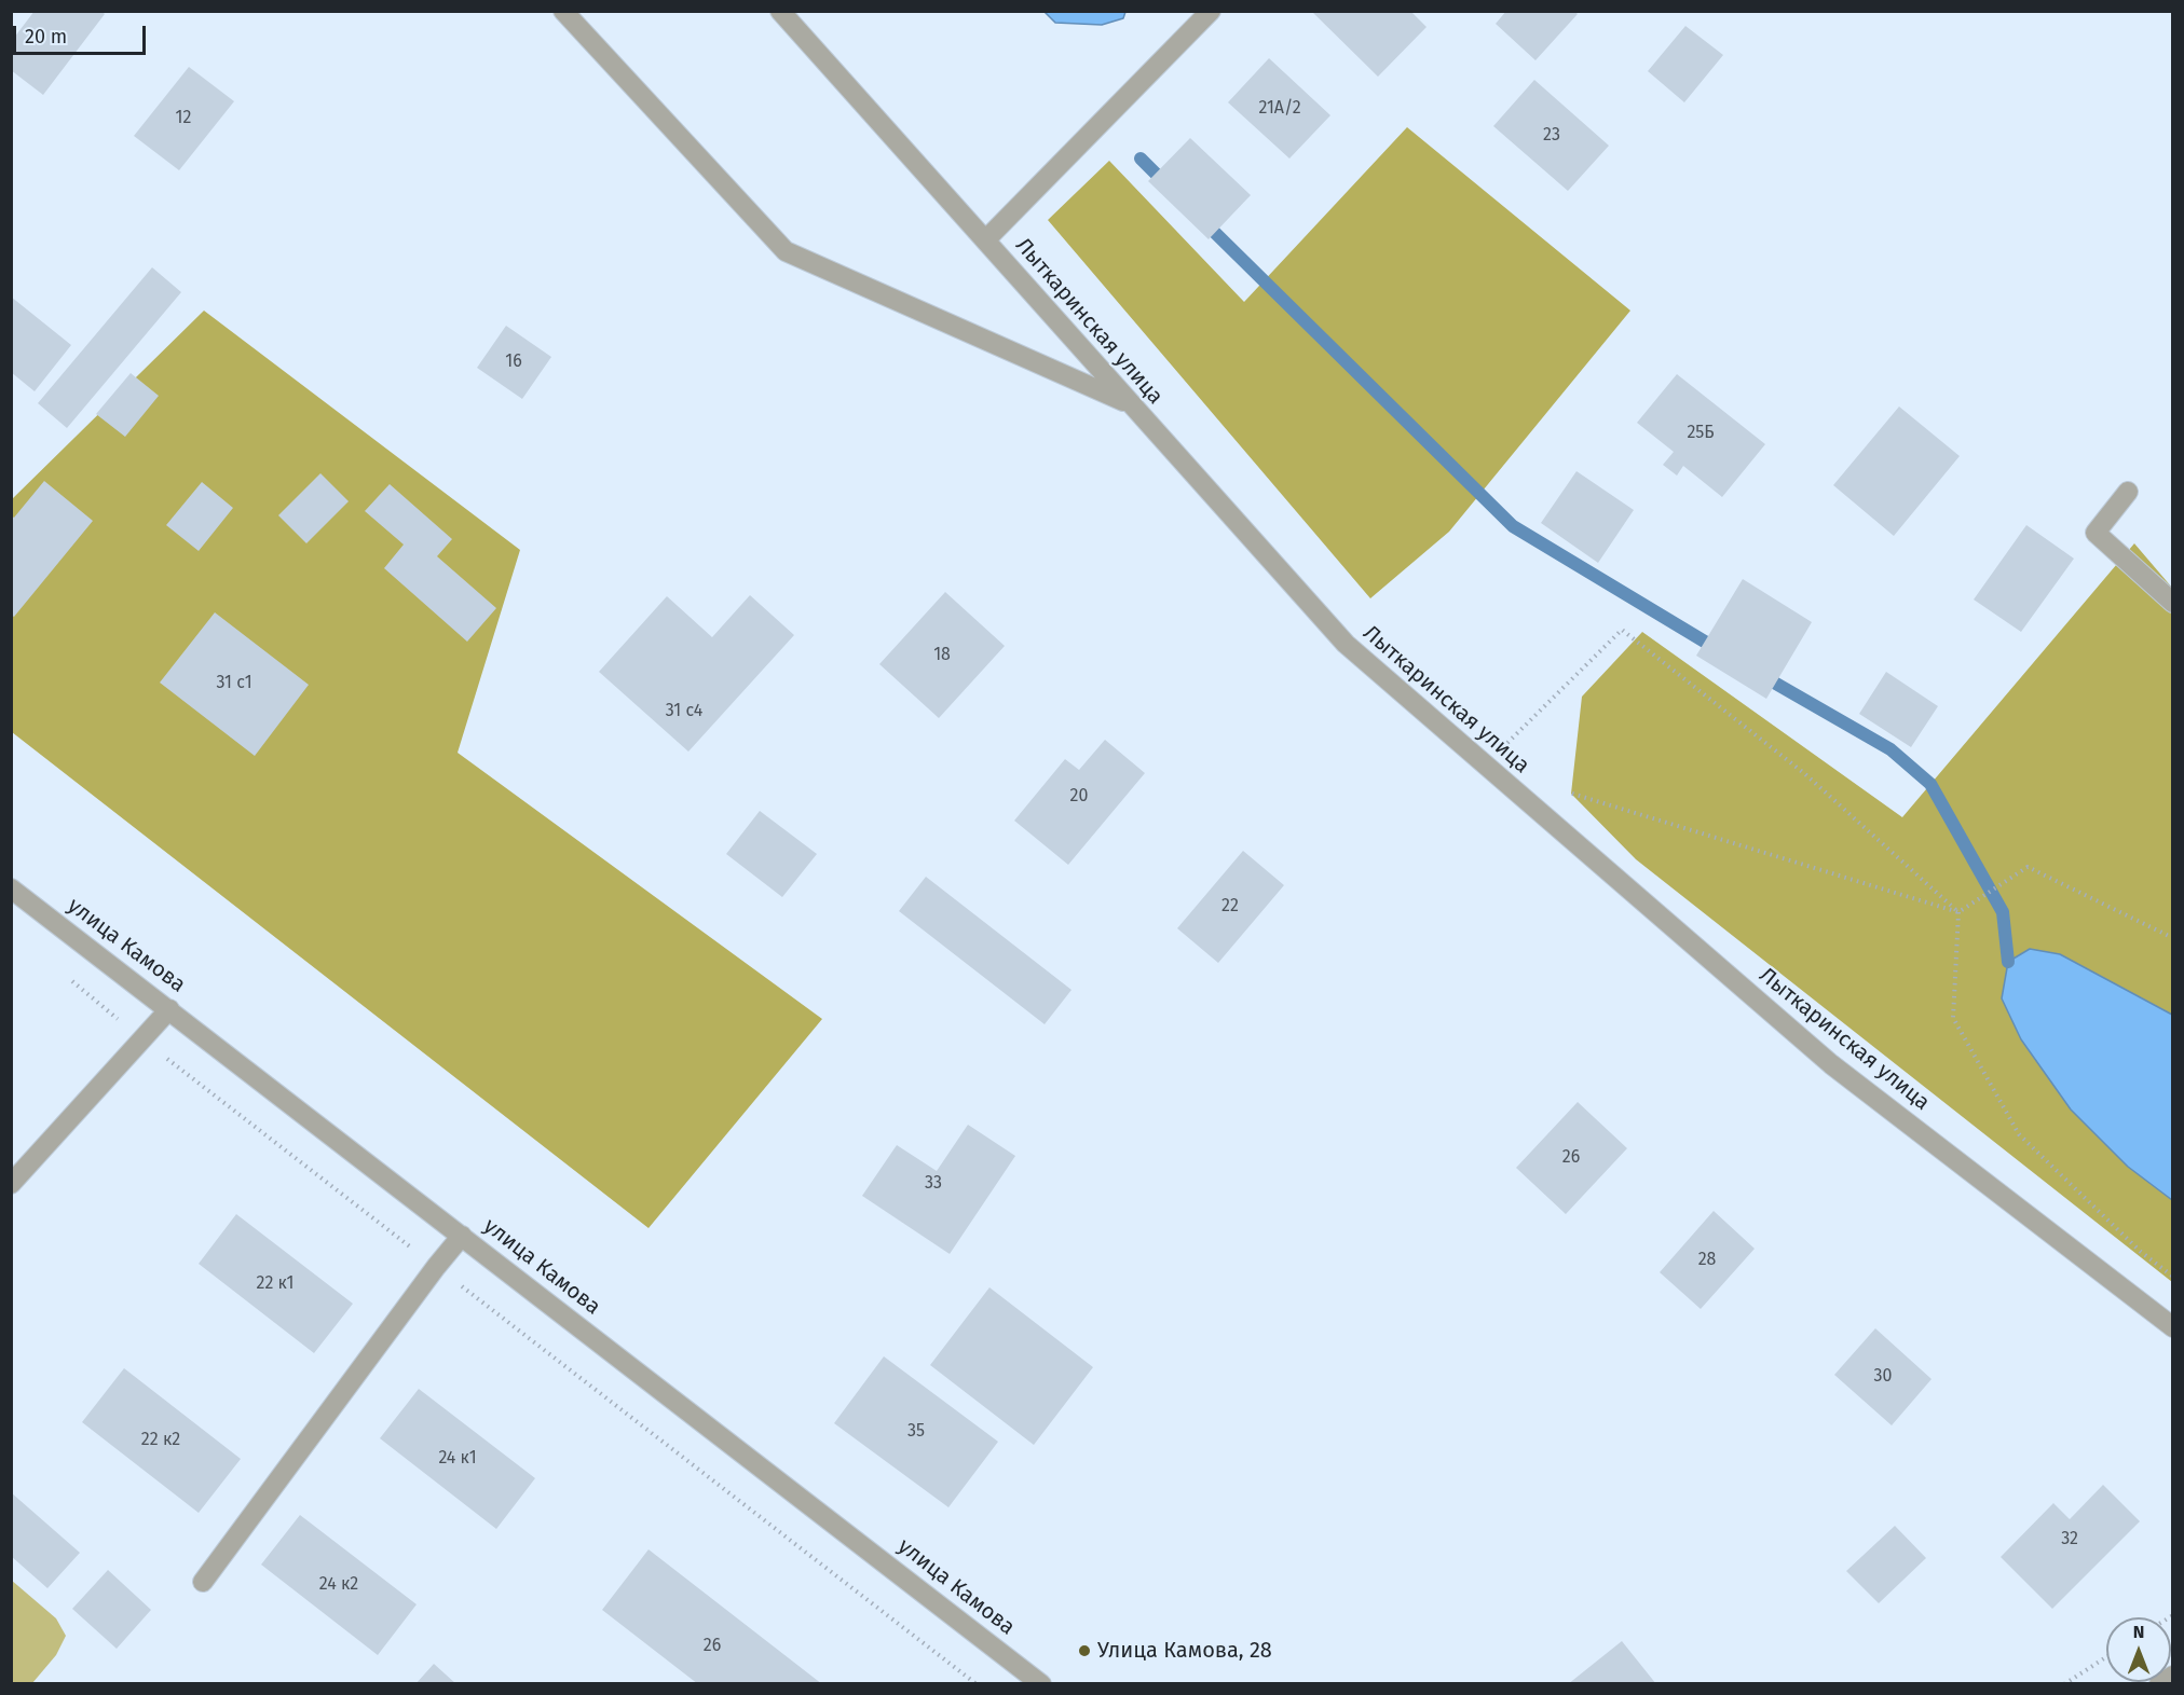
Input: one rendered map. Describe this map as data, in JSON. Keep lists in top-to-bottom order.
{
  "streets": {
    "street": ["Лыткаринская улица", "улица Камова"]
  },
  "places": ["Улица Камова, 28"],
  "house_numbers": [
    "21А/2",
    "12",
    "23",
    "16",
    "25Б",
    "18",
    "31 с1",
    "31 с4",
    "20",
    "22",
    "26",
    "33",
    "28",
    "22 к1",
    "30",
    "35",
    "22 к2",
    "24 к1",
    "32",
    "24 к2",
    "26"
  ],
  "scale_bar": "20 m",
  "north": "top"
}
